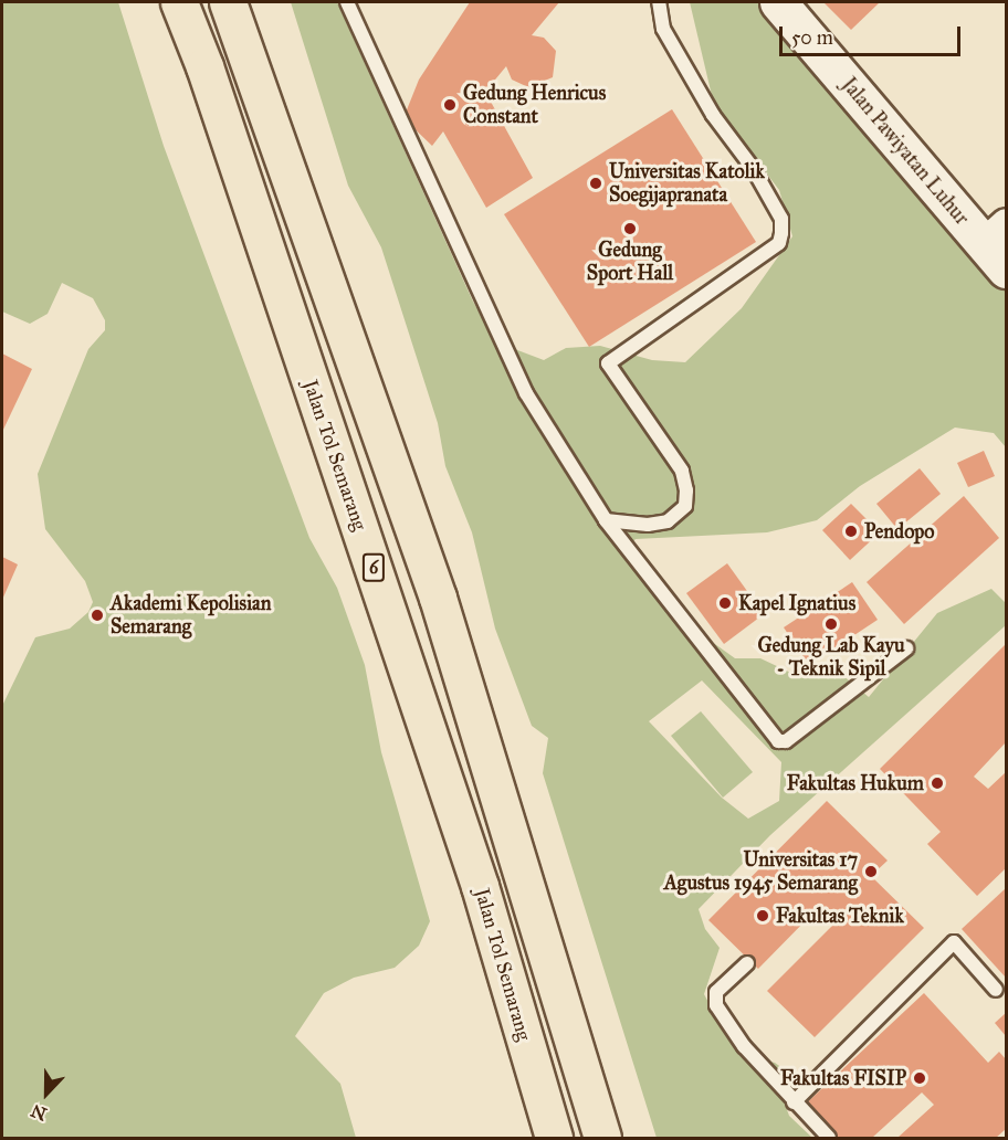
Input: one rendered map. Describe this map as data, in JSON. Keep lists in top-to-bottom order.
{
  "streets": {
    "highway": ["Jalan Tol Semarang", "6"],
    "main road": ["Jalan Pawiyatan Luhur"]
  },
  "places": [
    "Gedung Henricus Constant",
    "Universitas Katolik Soegijapranata",
    "Gedung Sport Hall",
    "Pendopo",
    "Kapel Ignatius",
    "Akademi Kepolisian Semarang",
    "Gedung Lab Kayu - Teknik Sipil",
    "Fakultas Hukum",
    "Universitas 17 Agustus 1945 Semarang",
    "Fakultas Teknik",
    "Fakultas FISIP"
  ],
  "scale_bar": "50 m",
  "north": "bottom"
}
